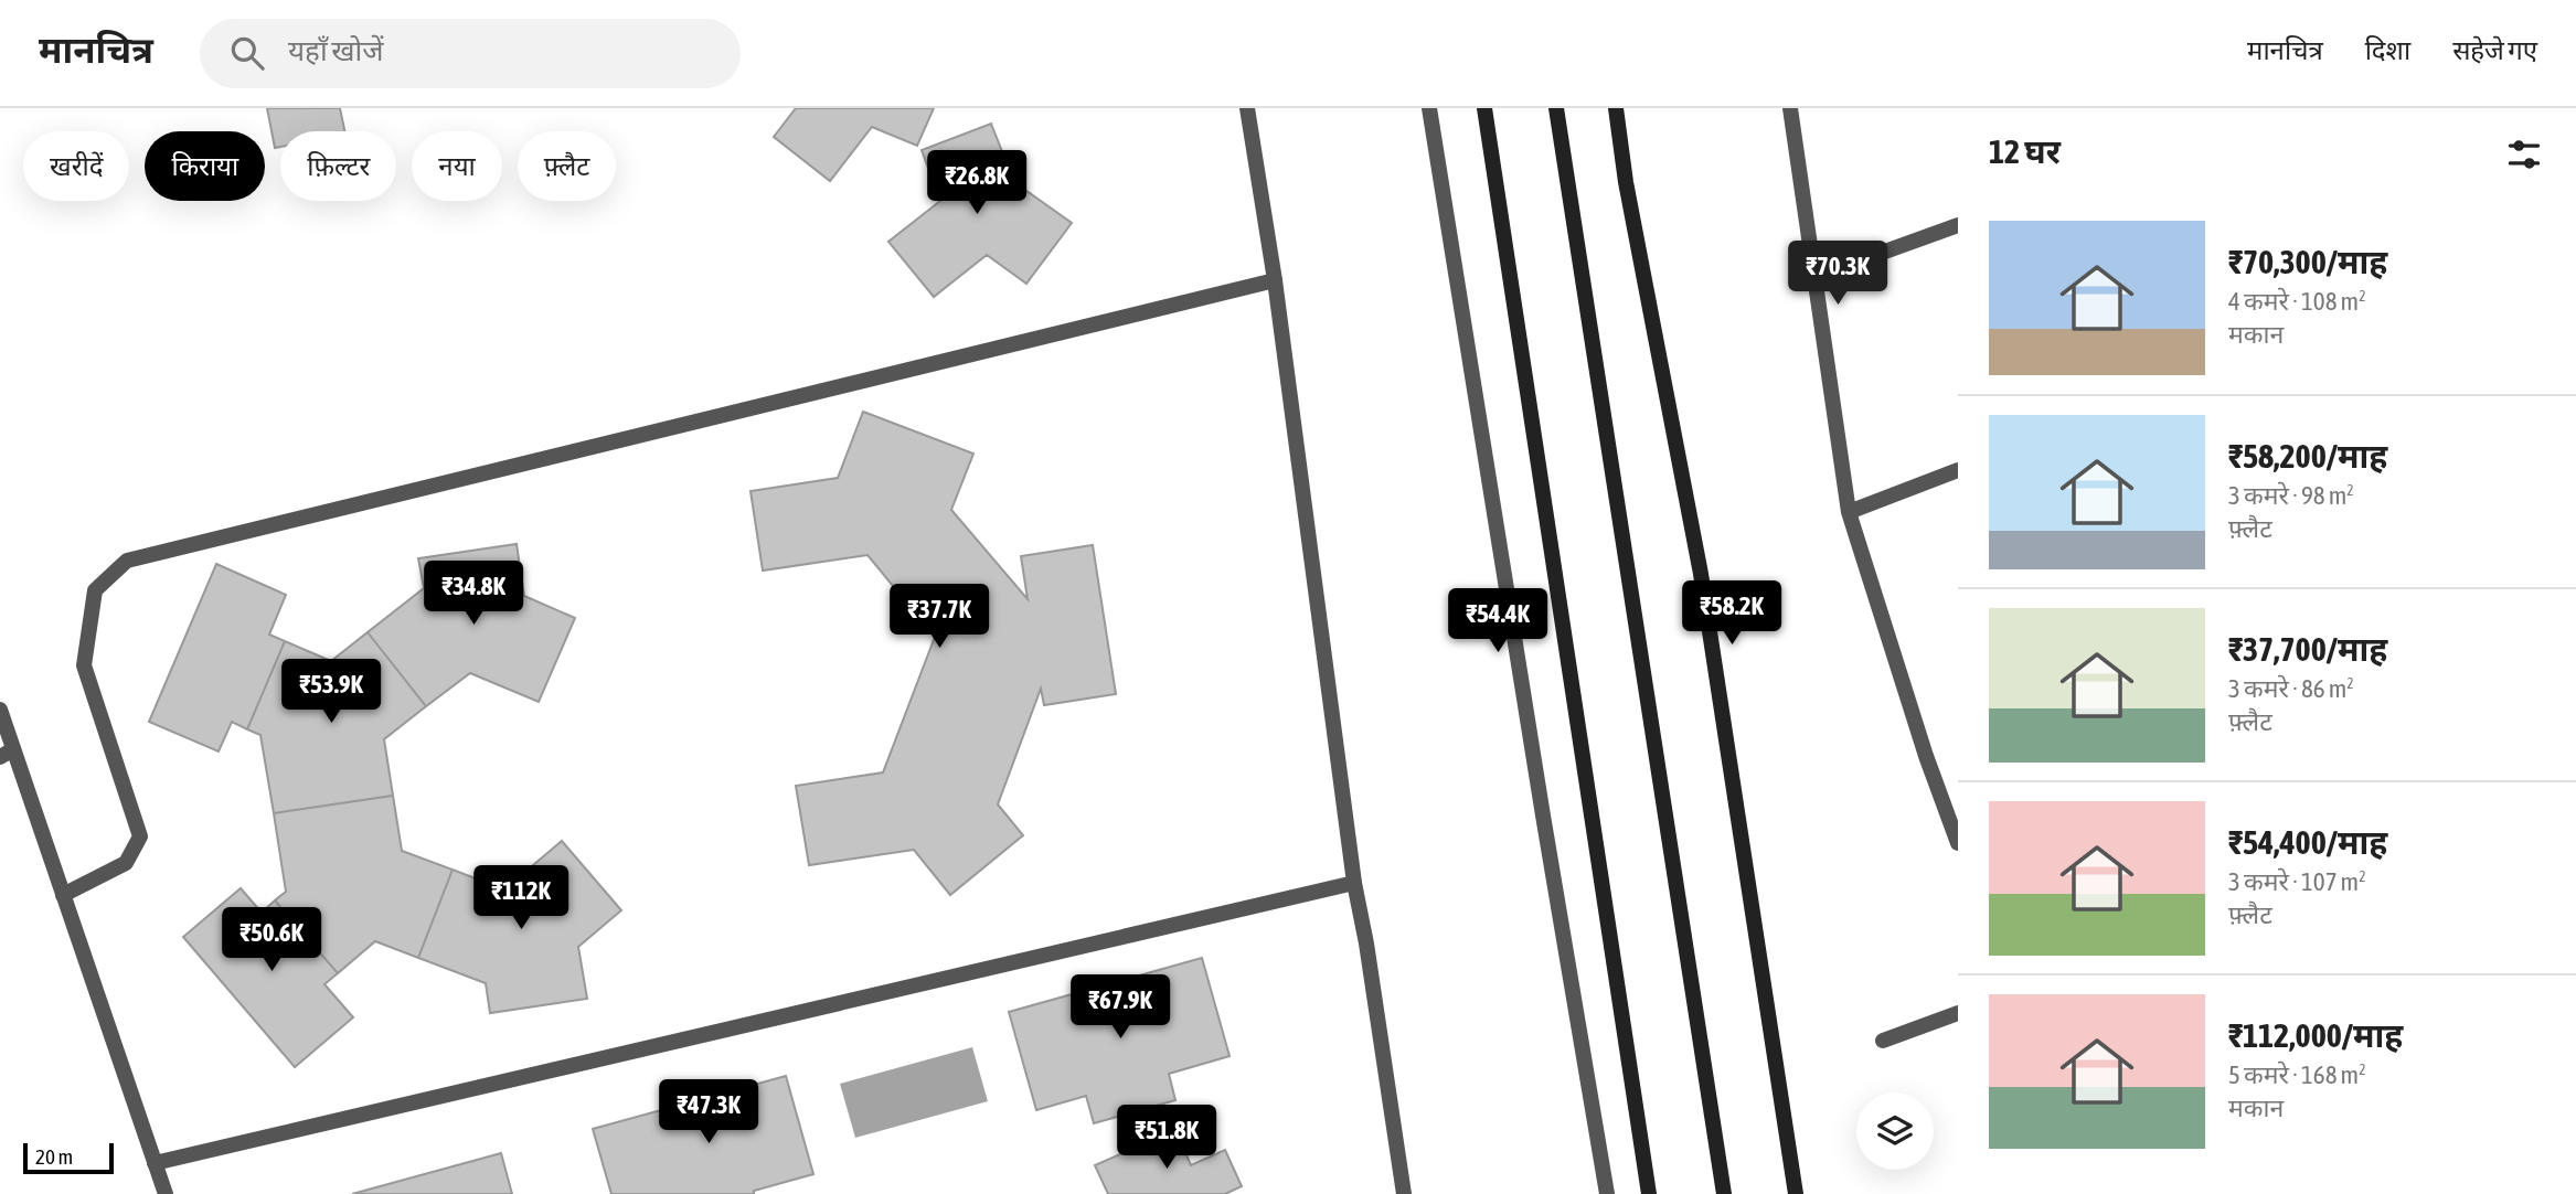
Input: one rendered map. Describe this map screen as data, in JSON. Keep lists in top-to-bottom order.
{
  "scale_bar": "20 m",
  "page": {
    "header": "मानचित्र",
    "search": "यहाँ खोजें",
    "nav": ["मानचित्र", "दिशा", "सहेजे गए"],
    "heading": "12 घर",
    "chip": [
      "खरीदें",
      "किराया",
      "फ़िल्टर",
      "नया",
      "फ़्लैट"
    ],
    "price": [
      "₹26.8K",
      "₹70.3K",
      "₹34.8K",
      "₹58.2K",
      "₹37.7K",
      "₹54.4K",
      "₹53.9K",
      "₹112K",
      "₹50.6K",
      "₹67.9K",
      "₹47.3K",
      "₹51.8K"
    ],
    "list": [
      {
        "name": "₹70,300/माह",
        "note": "4 कमरे · 108 m² · मकान"
      },
      {
        "name": "₹58,200/माह",
        "note": "3 कमरे · 98 m² · फ़्लैट"
      },
      {
        "name": "₹37,700/माह",
        "note": "3 कमरे · 86 m² · फ़्लैट"
      },
      {
        "name": "₹54,400/माह",
        "note": "3 कमरे · 107 m² · फ़्लैट"
      },
      {
        "name": "₹112,000/माह",
        "note": "5 कमरे · 168 m² · मकान"
      }
    ],
    "scale": "20 m"
  }
}
